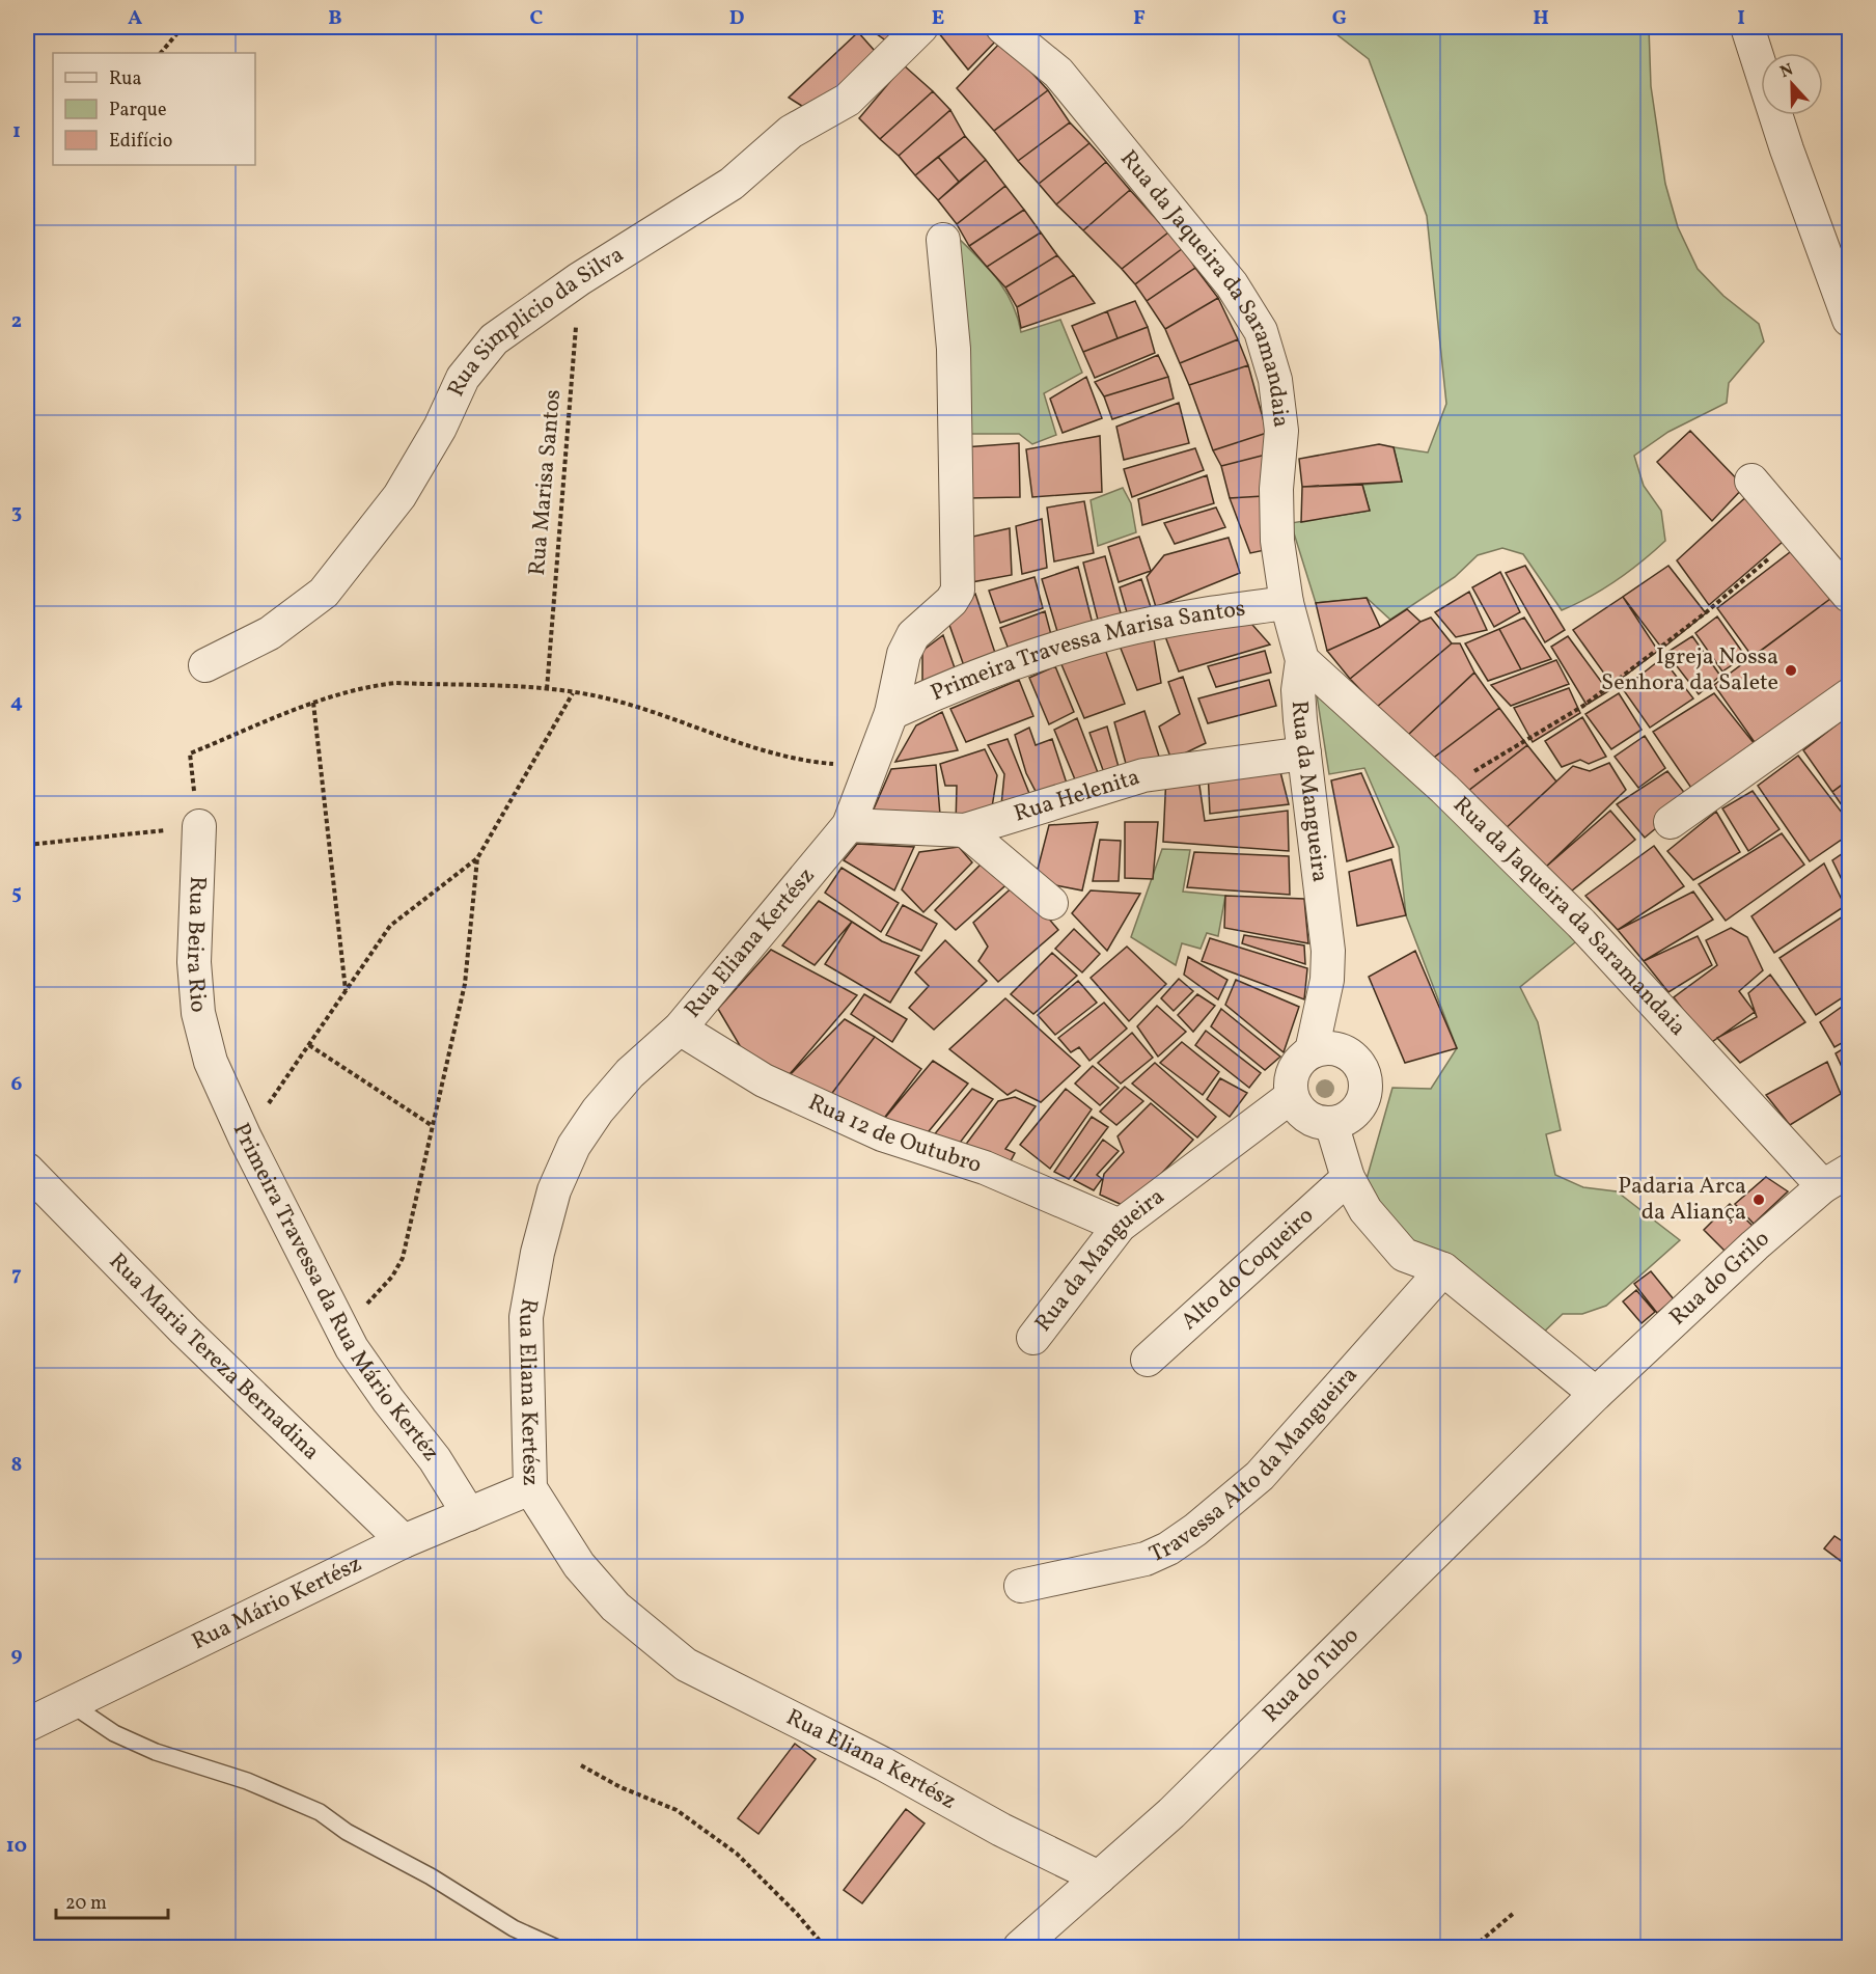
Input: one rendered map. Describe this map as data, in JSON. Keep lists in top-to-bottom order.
{
  "streets": {
    "street": [
      "Rua da Jaqueira da Saramandaia",
      "Rua Simplicio da Silva",
      "Primeira Travessa Marisa Santos",
      "Rua da Mangueira",
      "Rua Helenita",
      "Rua Eliana Kertész",
      "Rua Beira Rio",
      "Rua 12 de Outubro",
      "Alto do Coqueiro",
      "Rua do Grilo",
      "Primeira Travessa da Rua Mário Kertéz",
      "Rua Maria Tereza Bernadina",
      "Travessa Alto da Mangueira",
      "Rua Mário Kertész",
      "Rua do Tubo"
    ],
    "path": ["Rua Marisa Santos"]
  },
  "crossings": [
    ["Rua da Jaqueira da Saramandaia", "Primeira Travessa Marisa Santos"],
    ["Rua da Jaqueira da Saramandaia", "Rua da Mangueira"],
    ["Rua da Jaqueira da Saramandaia", "Rua do Grilo"],
    ["Rua Simplicio da Silva", "Rua Marisa Santos"],
    ["Primeira Travessa Marisa Santos", "Rua da Mangueira"],
    ["Primeira Travessa Marisa Santos", "Rua Eliana Kertész"],
    ["Rua da Mangueira", "Rua Helenita"],
    ["Rua da Mangueira", "Rua 12 de Outubro"],
    ["Rua Helenita", "Rua Eliana Kertész"],
    ["Rua Eliana Kertész", "Rua 12 de Outubro"],
    ["Rua Eliana Kertész", "Rua Mário Kertész"],
    ["Rua Eliana Kertész", "Rua do Tubo"],
    ["Rua Beira Rio", "Primeira Travessa da Rua Mário Kertéz"],
    ["Rua do Grilo", "Rua do Tubo"],
    ["Primeira Travessa da Rua Mário Kertéz", "Rua Mário Kertész"],
    ["Rua Maria Tereza Bernadina", "Rua Mário Kertész"]
  ],
  "places": ["Igreja Nossa Senhora da Salete", "Padaria Arca da Aliança"],
  "legend": ["Rua", "Parque", "Edifício"],
  "scale_bar": "20 m",
  "north": "top",
  "grid": {
    "columns": [
      "A",
      "B",
      "C",
      "D",
      "E",
      "F",
      "G",
      "H",
      "I"
    ],
    "rows": [
      "1",
      "2",
      "3",
      "4",
      "5",
      "6",
      "7",
      "8",
      "9",
      "10"
    ]
  }
}
